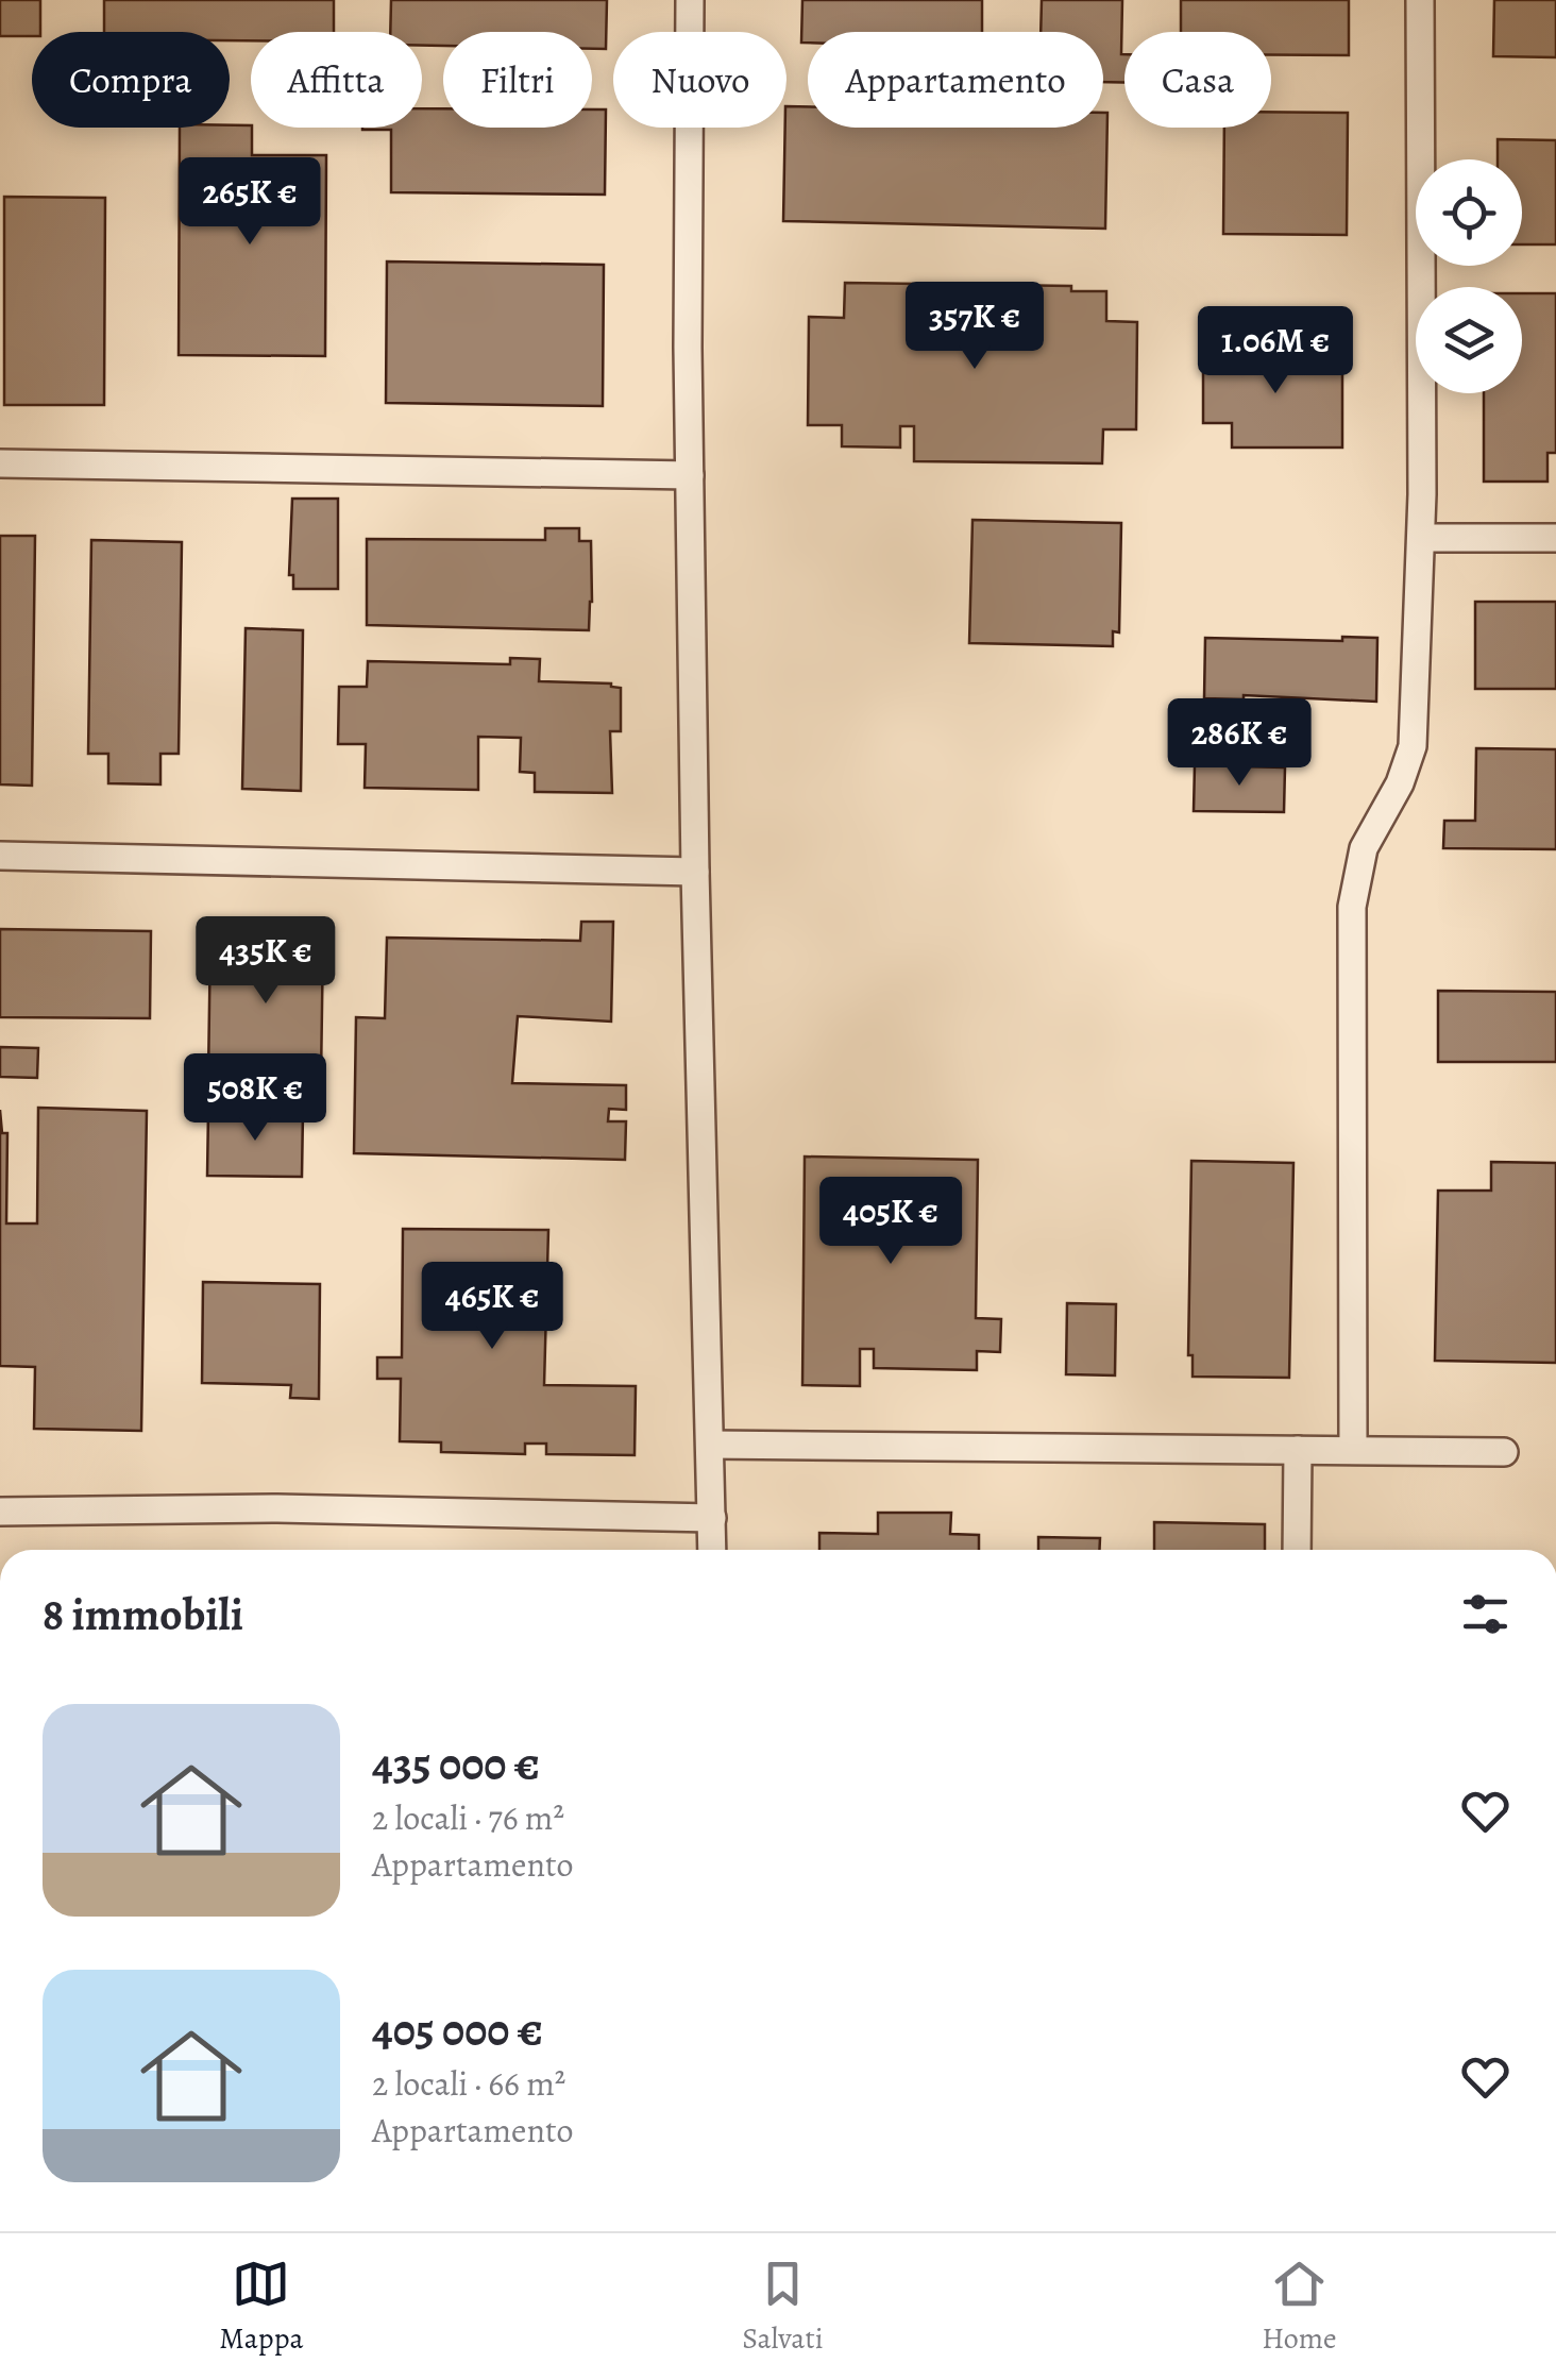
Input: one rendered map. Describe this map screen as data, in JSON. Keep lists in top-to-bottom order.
{
  "page": {
    "chip": [
      "Compra",
      "Affitta",
      "Filtri",
      "Nuovo",
      "Appartamento",
      "Casa"
    ],
    "price": [
      "265K €",
      "357K €",
      "1.06M €",
      "286K €",
      "435K €",
      "508K €",
      "405K €",
      "465K €"
    ],
    "heading": "8 immobili",
    "list": [
      {
        "name": "435 000 €",
        "note": "2 locali · 76 m² · Appartamento"
      },
      {
        "name": "405 000 €",
        "note": "2 locali · 66 m² · Appartamento"
      }
    ],
    "tabs": ["Mappa", "Salvati", "Home"]
  }
}
